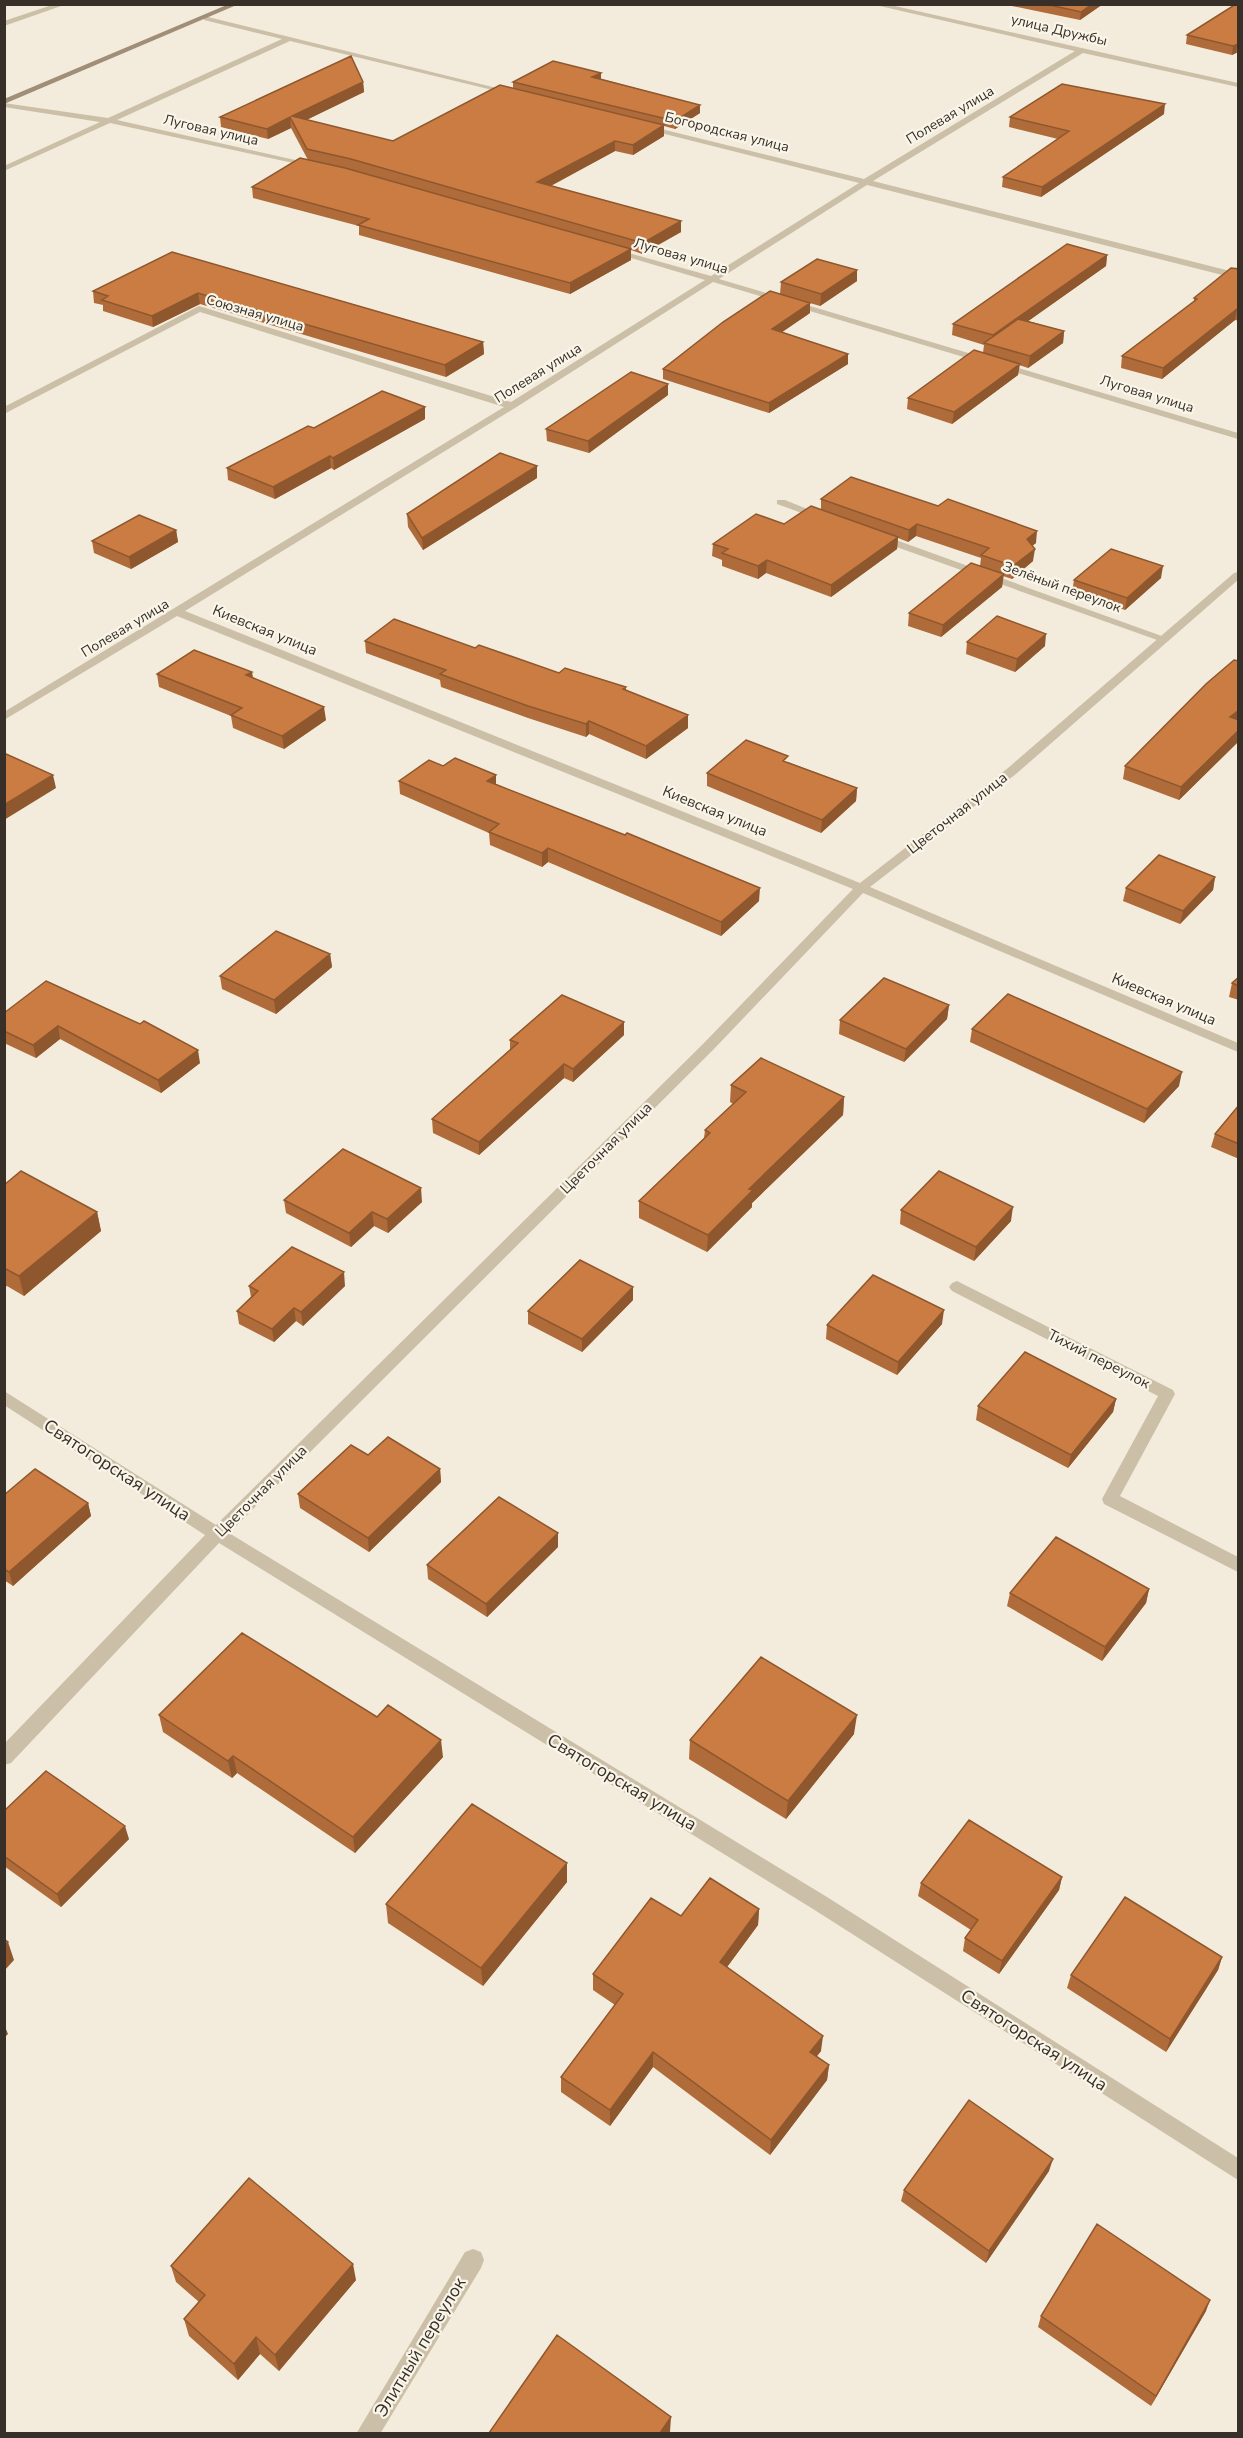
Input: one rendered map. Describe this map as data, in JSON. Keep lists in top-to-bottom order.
{
  "streets": {
    "street": [
      "улица Дружбы",
      "Полевая улица",
      "Луговая улица",
      "Богородская улица",
      "Союзная улица",
      "Зелёный переулок",
      "Киевская улица",
      "Цветочная улица",
      "Тихий переулок",
      "Святогорская улица",
      "Элитный переулок"
    ]
  },
  "crossings": [
    ["улица Дружбы", "Полевая улица"],
    ["Полевая улица", "Луговая улица"],
    ["Полевая улица", "Богородская улица"],
    ["Полевая улица", "Союзная улица"],
    ["Полевая улица", "Киевская улица"],
    ["Зелёный переулок", "Цветочная улица"],
    ["Киевская улица", "Цветочная улица"],
    ["Цветочная улица", "Святогорская улица"]
  ]
}
